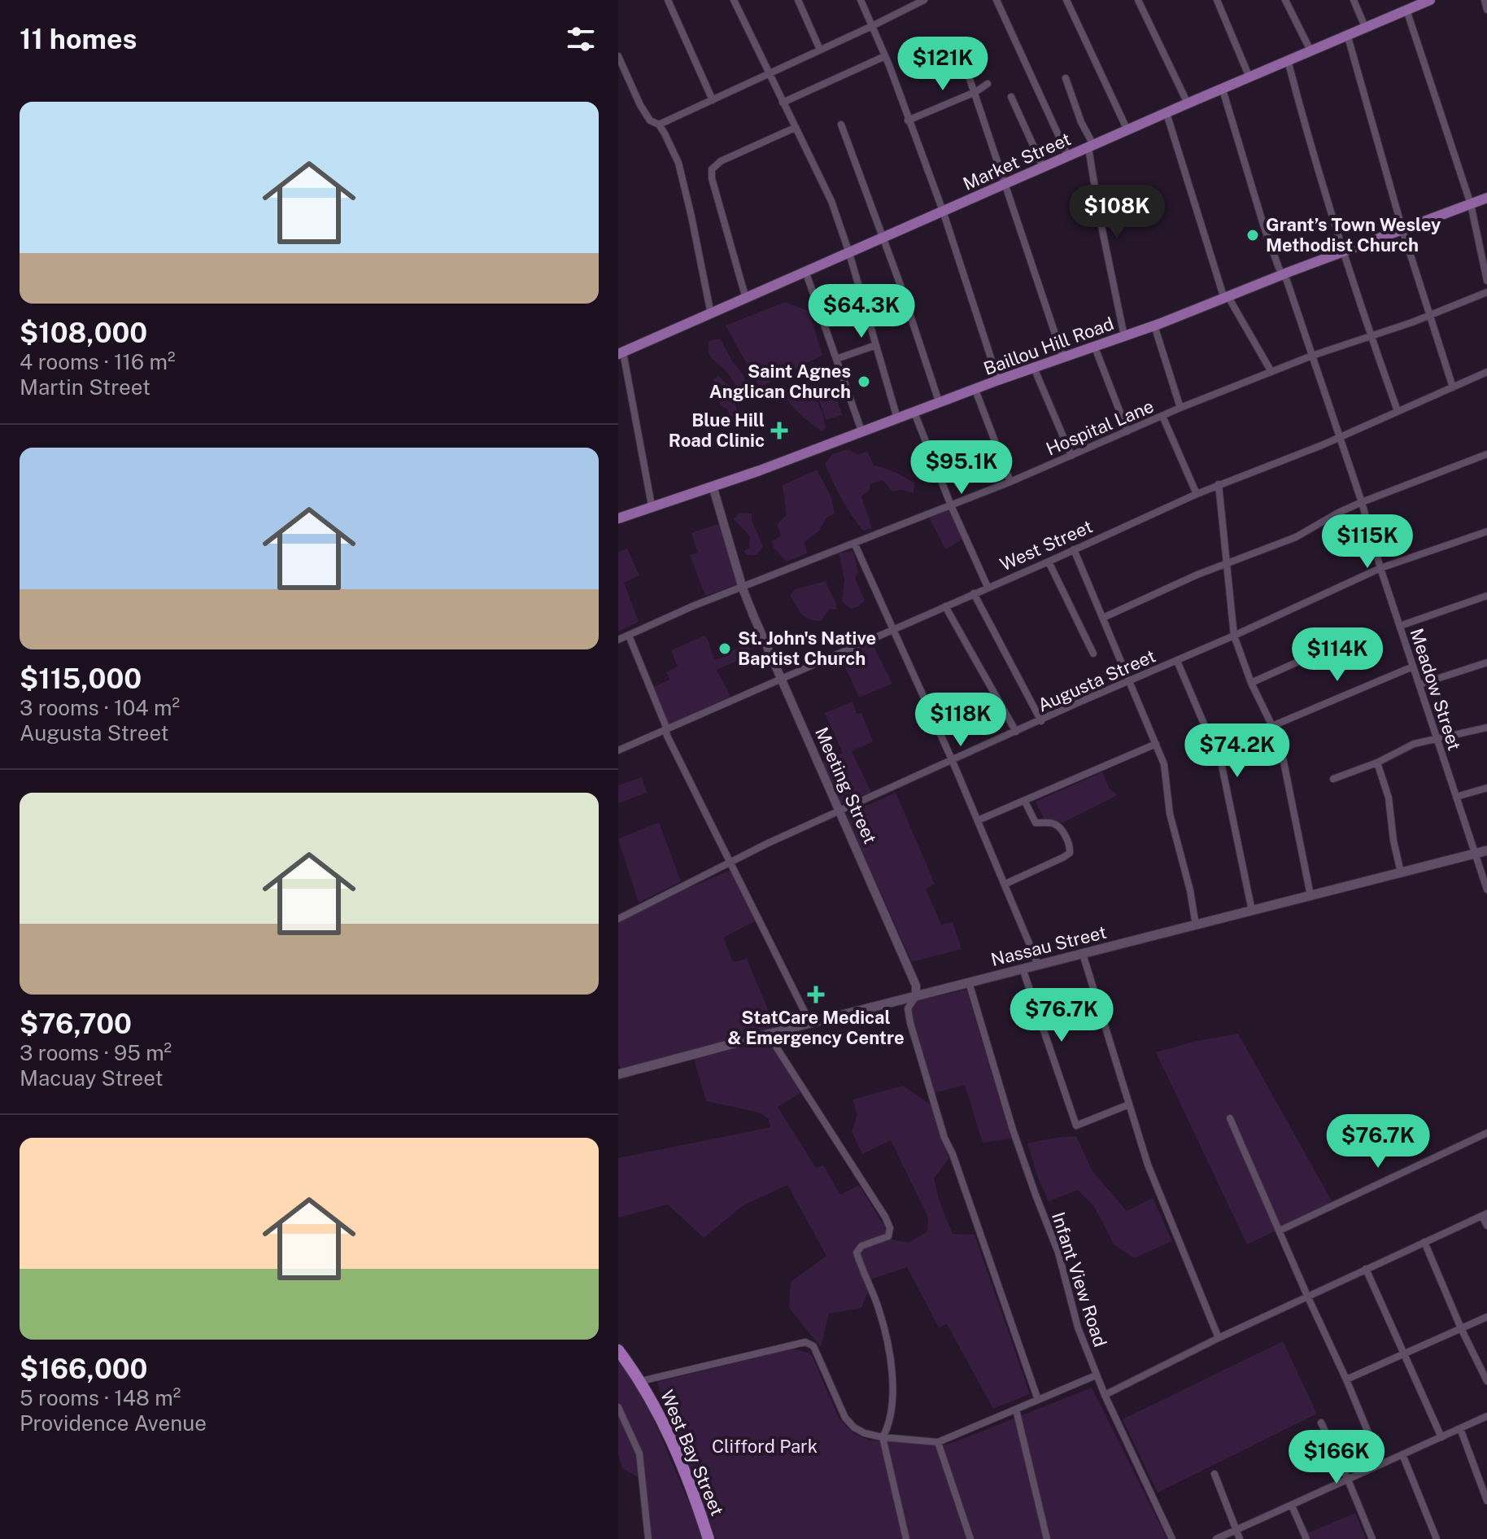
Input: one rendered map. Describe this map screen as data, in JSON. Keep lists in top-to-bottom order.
{
  "streets": {
    "highway": ["West Bay Street"],
    "main road": ["Market Street", "Baillou Hill Road", "Nassau Street"],
    "street": [
      "Hospital Lane",
      "West Street",
      "Augusta Street",
      "Meadow Street",
      "Meeting Street",
      "Infant View Road"
    ]
  },
  "crossings": [
    ["Market Street", "Meadow Street"],
    ["Baillou Hill Road", "Meadow Street"],
    ["Baillou Hill Road", "Meeting Street"],
    ["Hospital Lane", "Meadow Street"],
    ["Hospital Lane", "Meeting Street"],
    ["West Street", "Meadow Street"],
    ["West Street", "Meeting Street"],
    ["Augusta Street", "Meadow Street"],
    ["Augusta Street", "Meeting Street"],
    ["Meadow Street", "Nassau Street"],
    ["Meeting Street", "Nassau Street"],
    ["Nassau Street", "Infant View Road"]
  ],
  "parks": ["Clifford Park"],
  "places": {
    "other": ["Grant’s Town Wesley Methodist Church", "Saint Agnes Anglican Church", "St. John's Native Baptist Church"],
    "health": ["Blue Hill Road Clinic", "StatCare Medical & Emergency Centre"]
  },
  "page": {
    "heading": "11 homes",
    "price": [
      "$121K",
      "$108K",
      "$64.3K",
      "$95.1K",
      "$115K",
      "$114K",
      "$118K",
      "$74.2K",
      "$76.7K",
      "$76.7K",
      "$166K"
    ],
    "list": [
      {
        "name": "$108,000",
        "note": "4 rooms · 116 m² · Martin Street"
      },
      {
        "name": "$115,000",
        "note": "3 rooms · 104 m² · Augusta Street"
      },
      {
        "name": "$76,700",
        "note": "3 rooms · 95 m² · Macuay Street"
      },
      {
        "name": "$166,000",
        "note": "5 rooms · 148 m² · Providence Avenue"
      }
    ]
  }
}
